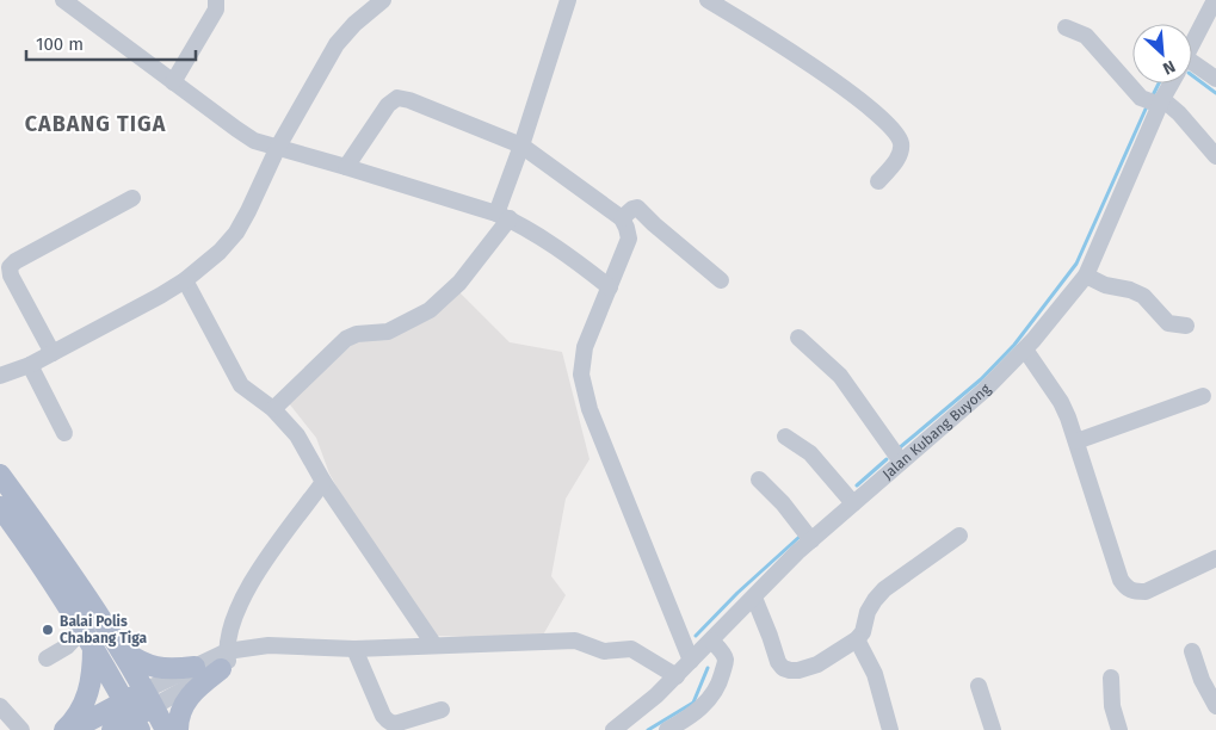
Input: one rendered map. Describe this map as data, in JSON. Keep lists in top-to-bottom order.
{
  "streets": {
    "street": ["Jalan Kubang Buyong"]
  },
  "districts": ["CABANG TIGA"],
  "places": ["Balai Polis Chabang Tiga"],
  "scale_bar": "100 m",
  "north": "bottom right"
}
